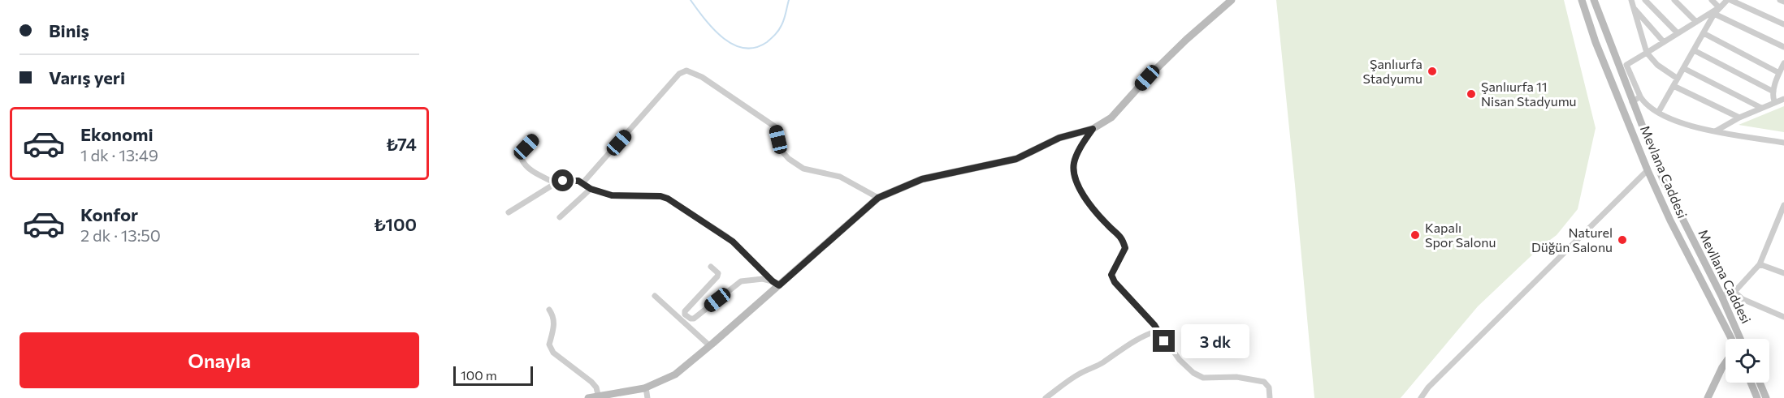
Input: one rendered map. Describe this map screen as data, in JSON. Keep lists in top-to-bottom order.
{
  "streets": {
    "main road": ["Mevlana Caddesi", "Mevllana Caddesi"]
  },
  "places": [
    "Şanlıurfa Stadyumu",
    "Şanlıurfa 11 Nisan Stadyumu",
    "Kapalı Spor Salonu",
    "Naturel Düğün Salonu"
  ],
  "scale_bar": "100 m",
  "page": {
    "banner": ["Biniş", "Varış yeri"],
    "list": [
      {
        "name": "Ekonomi",
        "note": "1 dk · 13:49",
        "value": "₺74"
      },
      {
        "name": "Konfor",
        "note": "2 dk · 13:50",
        "value": "₺100"
      }
    ],
    "buttons": "Onayla",
    "bubble": "3 dk",
    "scale": "100 m"
  }
}
